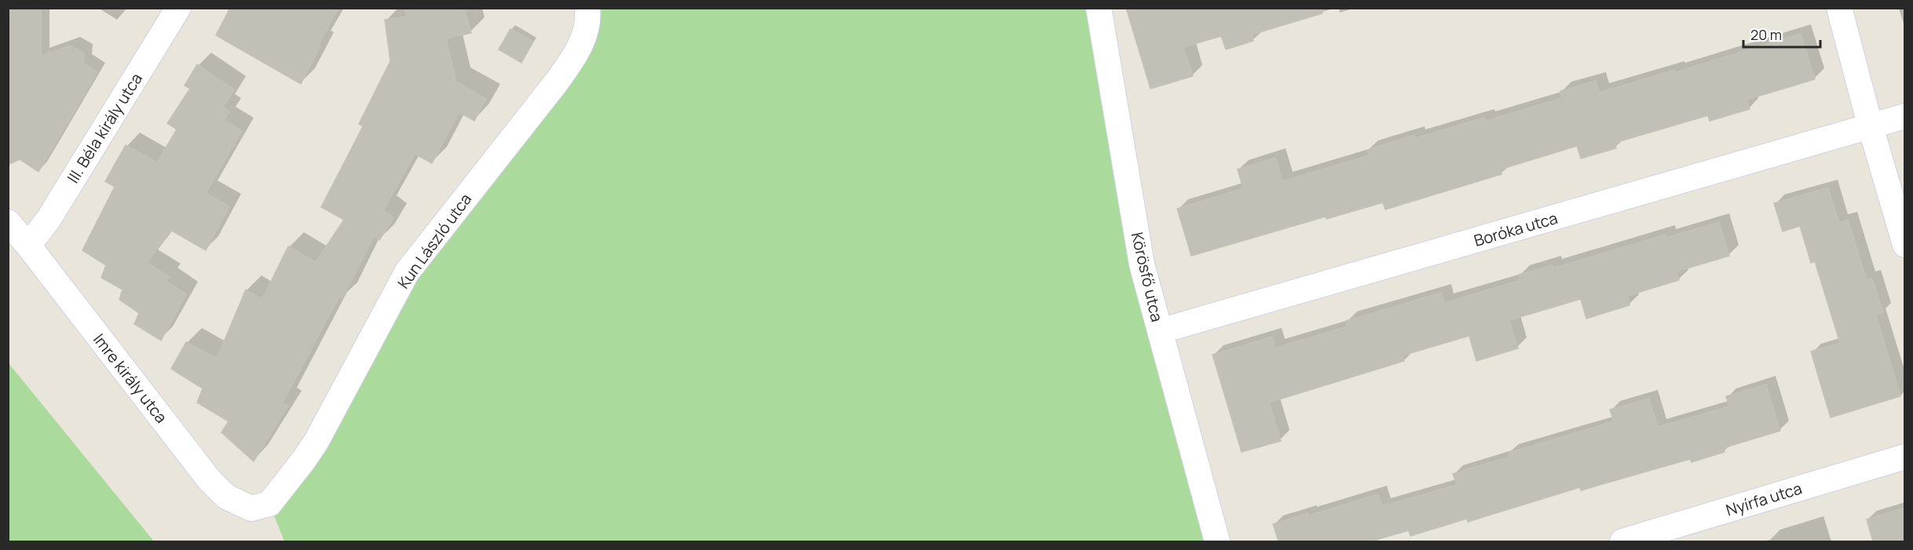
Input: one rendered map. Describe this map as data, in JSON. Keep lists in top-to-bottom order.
{
  "streets": {
    "street": [
      "III. Béla király utca",
      "Boróka utca",
      "Kun László utca",
      "Körösfő utca",
      "Imre király utca",
      "Nyírfa utca"
    ]
  },
  "crossings": [
    ["III. Béla király utca", "Imre király utca"],
    ["Boróka utca", "Körösfő utca"],
    ["Kun László utca", "Imre király utca"]
  ],
  "scale_bar": "20 m"
}
